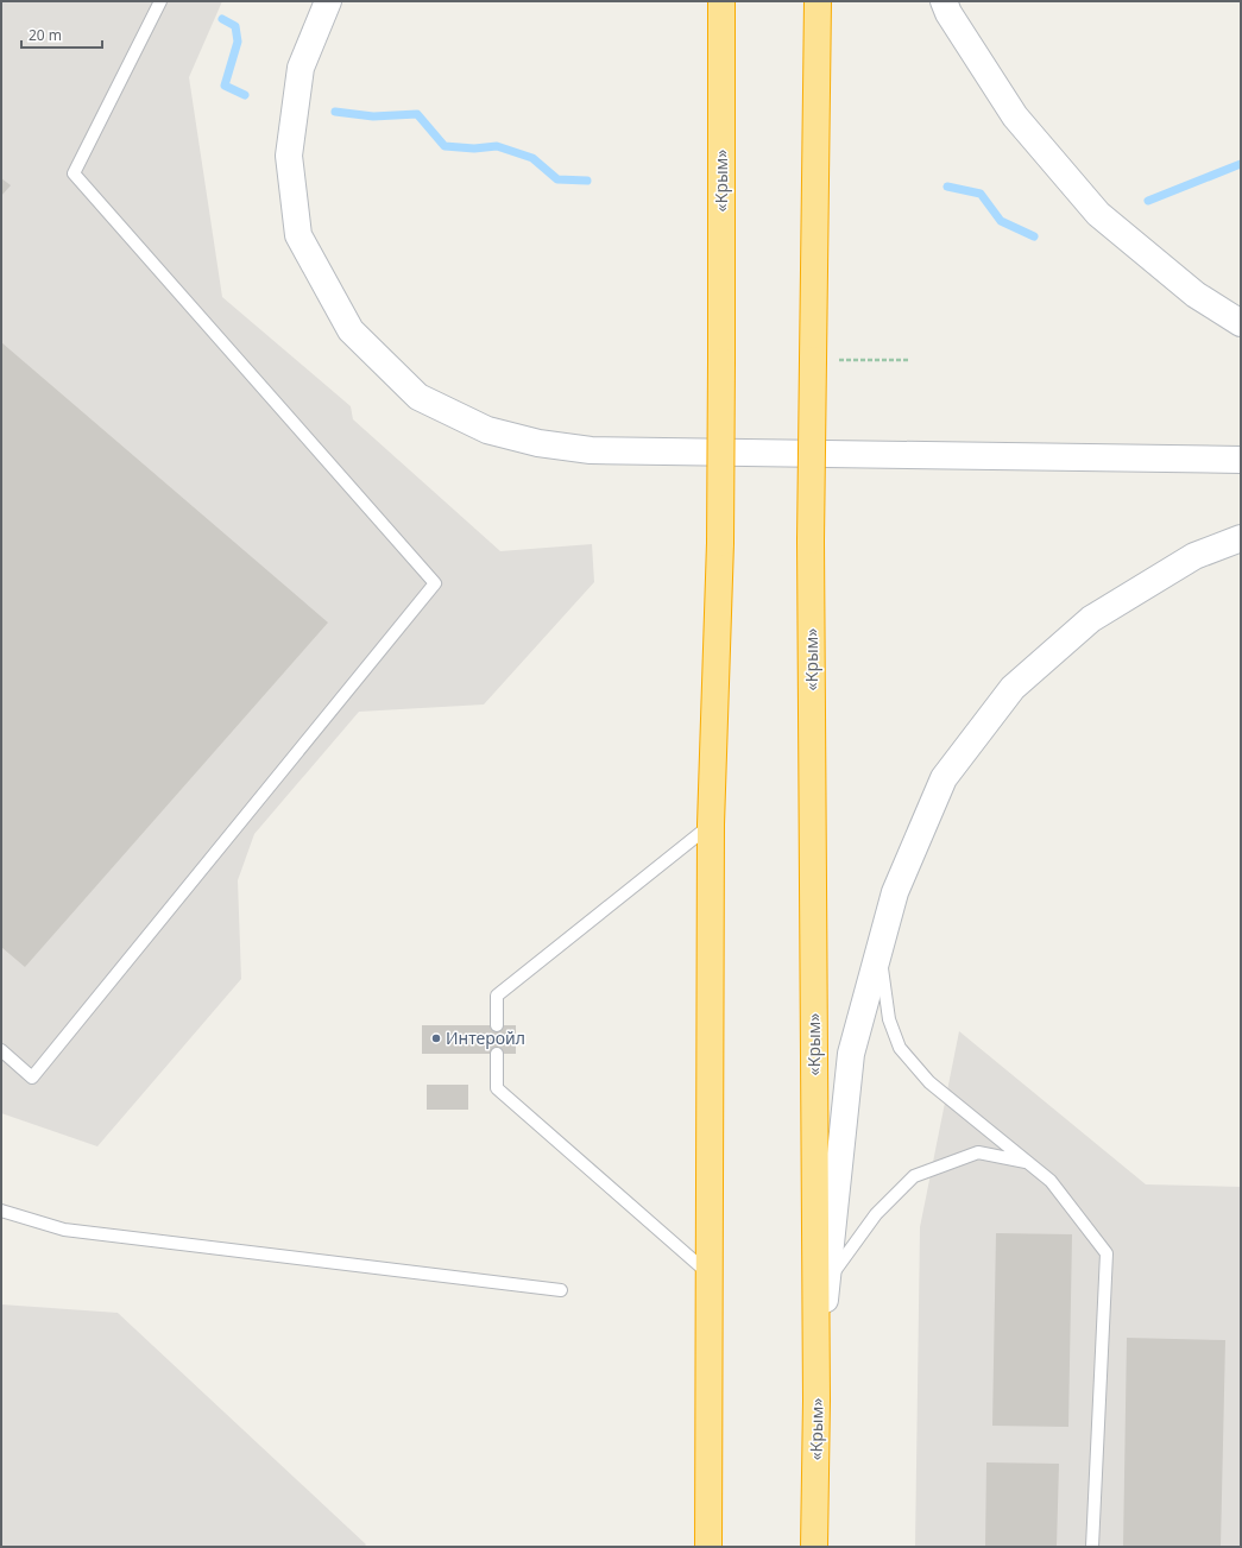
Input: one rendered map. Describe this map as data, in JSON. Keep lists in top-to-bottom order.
{
  "streets": {
    "highway": ["«Крым»"]
  },
  "places": ["Интеройл"],
  "scale_bar": "20 m"
}
